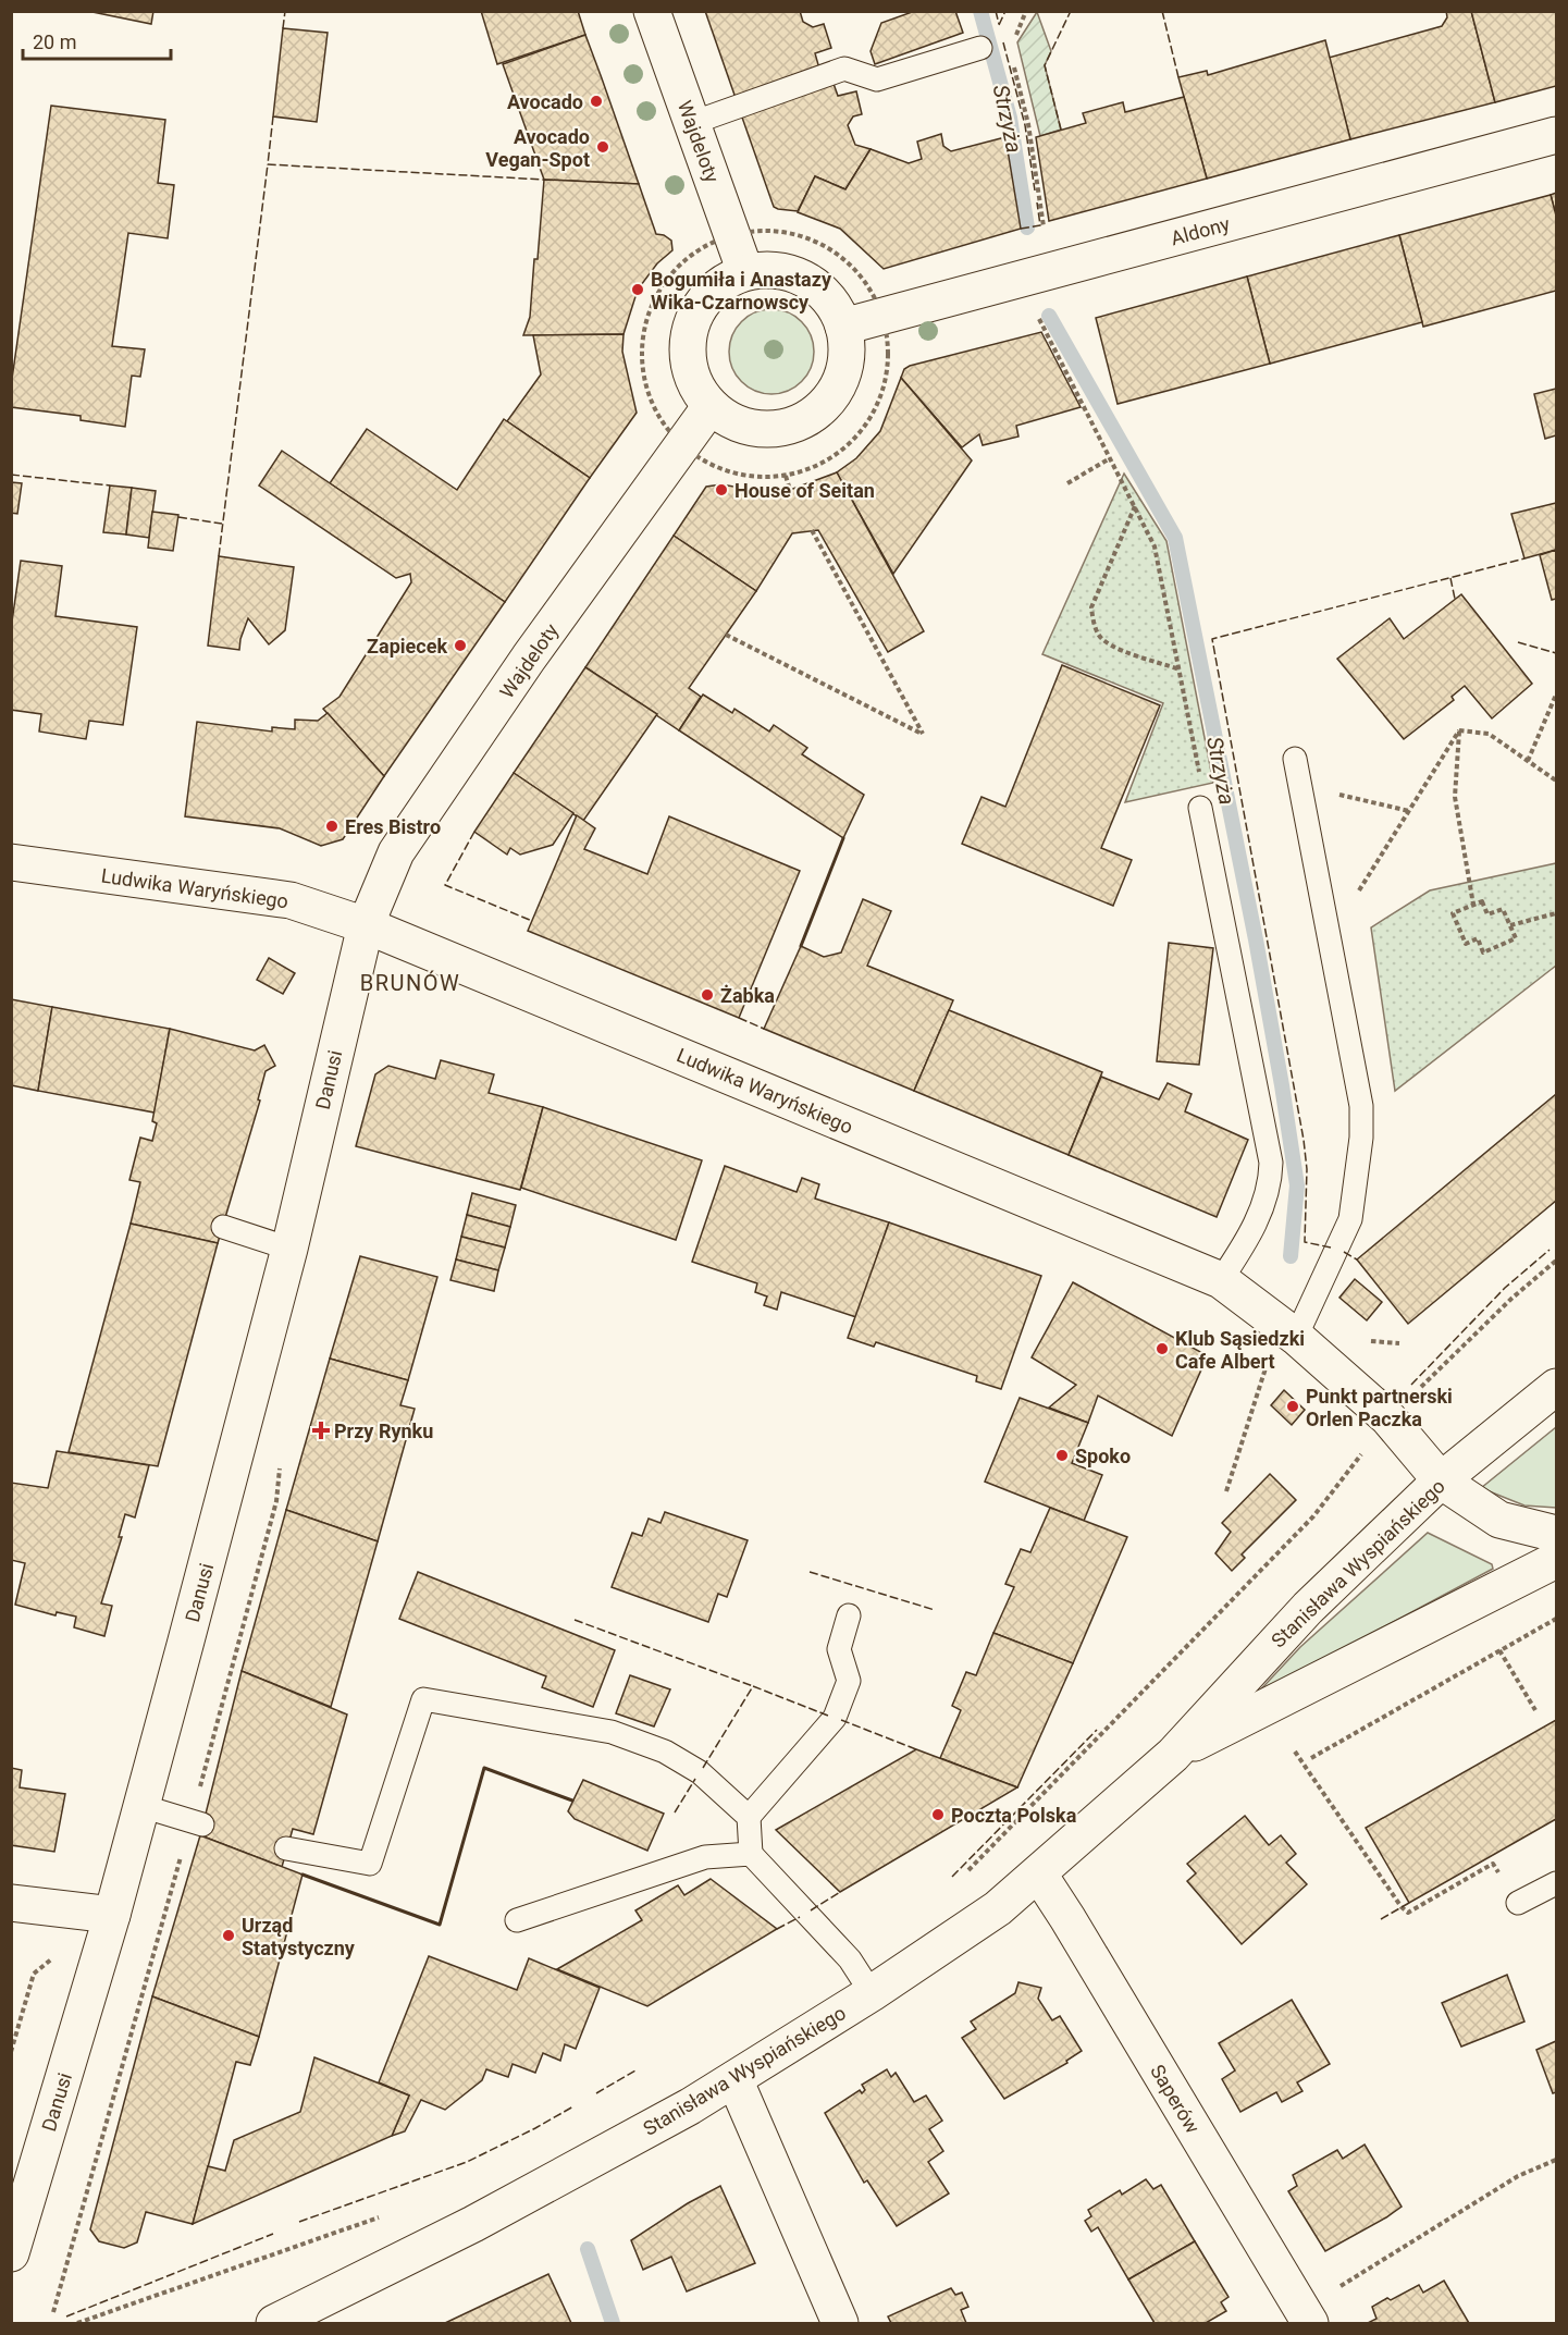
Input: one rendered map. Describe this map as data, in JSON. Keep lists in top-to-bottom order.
{
  "streets": {
    "street": [
      "Wajdeloty",
      "Aldony",
      "Ludwika Waryńskiego",
      "Danusi",
      "Stanisława Wyspiańskiego",
      "Saperów"
    ]
  },
  "crossings": [
    ["Wajdeloty", "Aldony"],
    ["Wajdeloty", "Ludwika Waryńskiego"],
    ["Wajdeloty", "Danusi"],
    ["Ludwika Waryńskiego", "Danusi"],
    ["Ludwika Waryńskiego", "Stanisława Wyspiańskiego"],
    ["Stanisława Wyspiańskiego", "Saperów"]
  ],
  "districts": ["BRUNÓW"],
  "water": ["Strzyża"],
  "places": {
    "other": [
      "Avocado",
      "Avocado Vegan-Spot",
      "Bogumiła i Anastazy Wika-Czarnowscy",
      "House of Seitan",
      "Zapiecek",
      "Eres Bistro",
      "Żabka",
      "Klub Sąsiedzki Cafe Albert",
      "Punkt partnerski Orlen Paczka",
      "Spoko",
      "Poczta Polska",
      "Urząd Statystyczny"
    ],
    "health": ["Przy Rynku"]
  },
  "scale_bar": "20 m"
}
